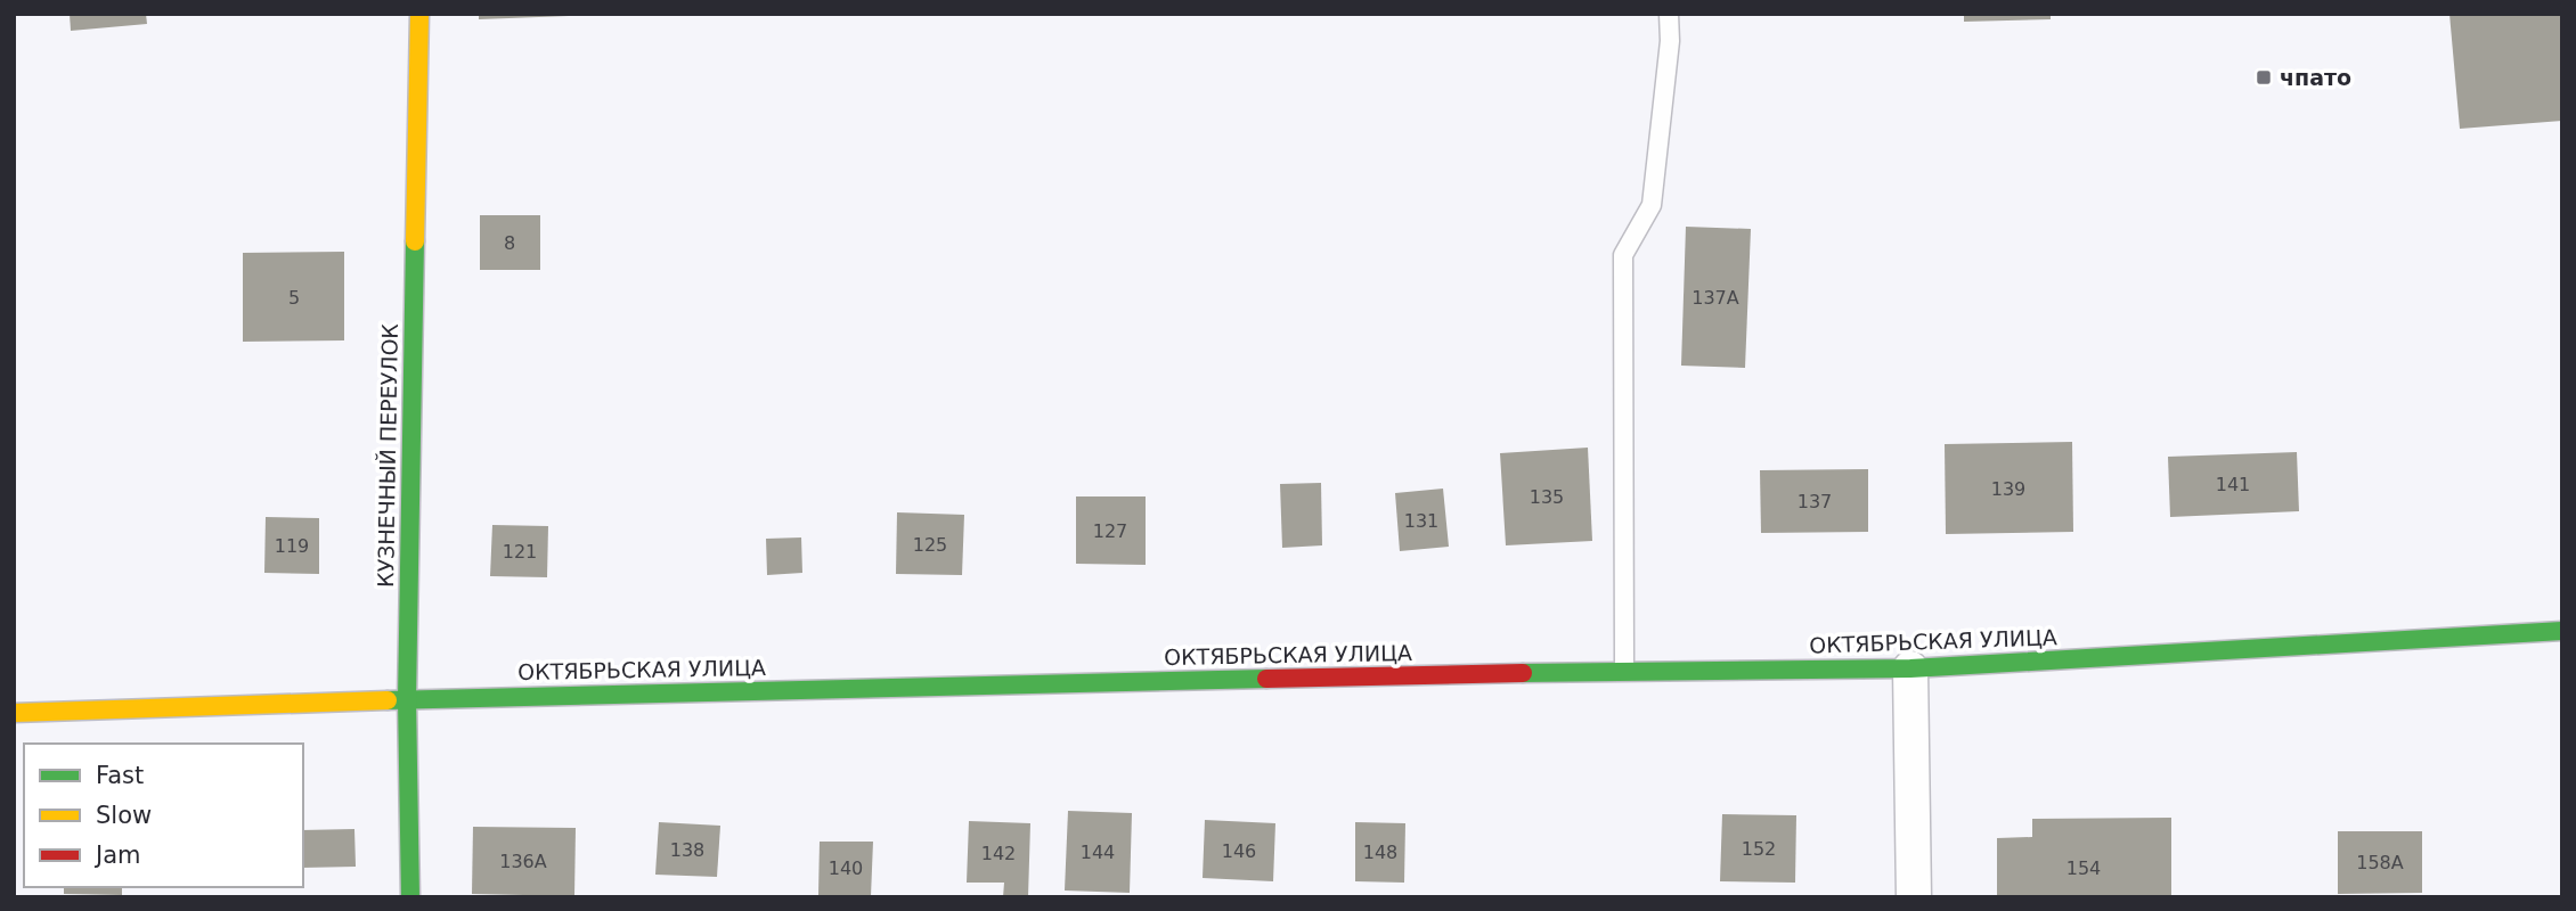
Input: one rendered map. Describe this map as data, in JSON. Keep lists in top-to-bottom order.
{
  "streets": {
    "street": ["КУЗНЕЧНЫЙ ПЕРЕУЛОК", "ОКТЯБРЬСКАЯ УЛИЦА"]
  },
  "crossings": [
    ["КУЗНЕЧНЫЙ ПЕРЕУЛОК", "ОКТЯБРЬСКАЯ УЛИЦА"]
  ],
  "places": {
    "transit": ["чпато"]
  },
  "house_numbers": [
    "8",
    "5",
    "137А",
    "141",
    "139",
    "135",
    "137",
    "131",
    "127",
    "125",
    "119",
    "121",
    "152",
    "138",
    "146",
    "144",
    "148",
    "142",
    "136А",
    "158А",
    "140",
    "154"
  ],
  "legend": ["Fast", "Slow", "Jam"]
}
